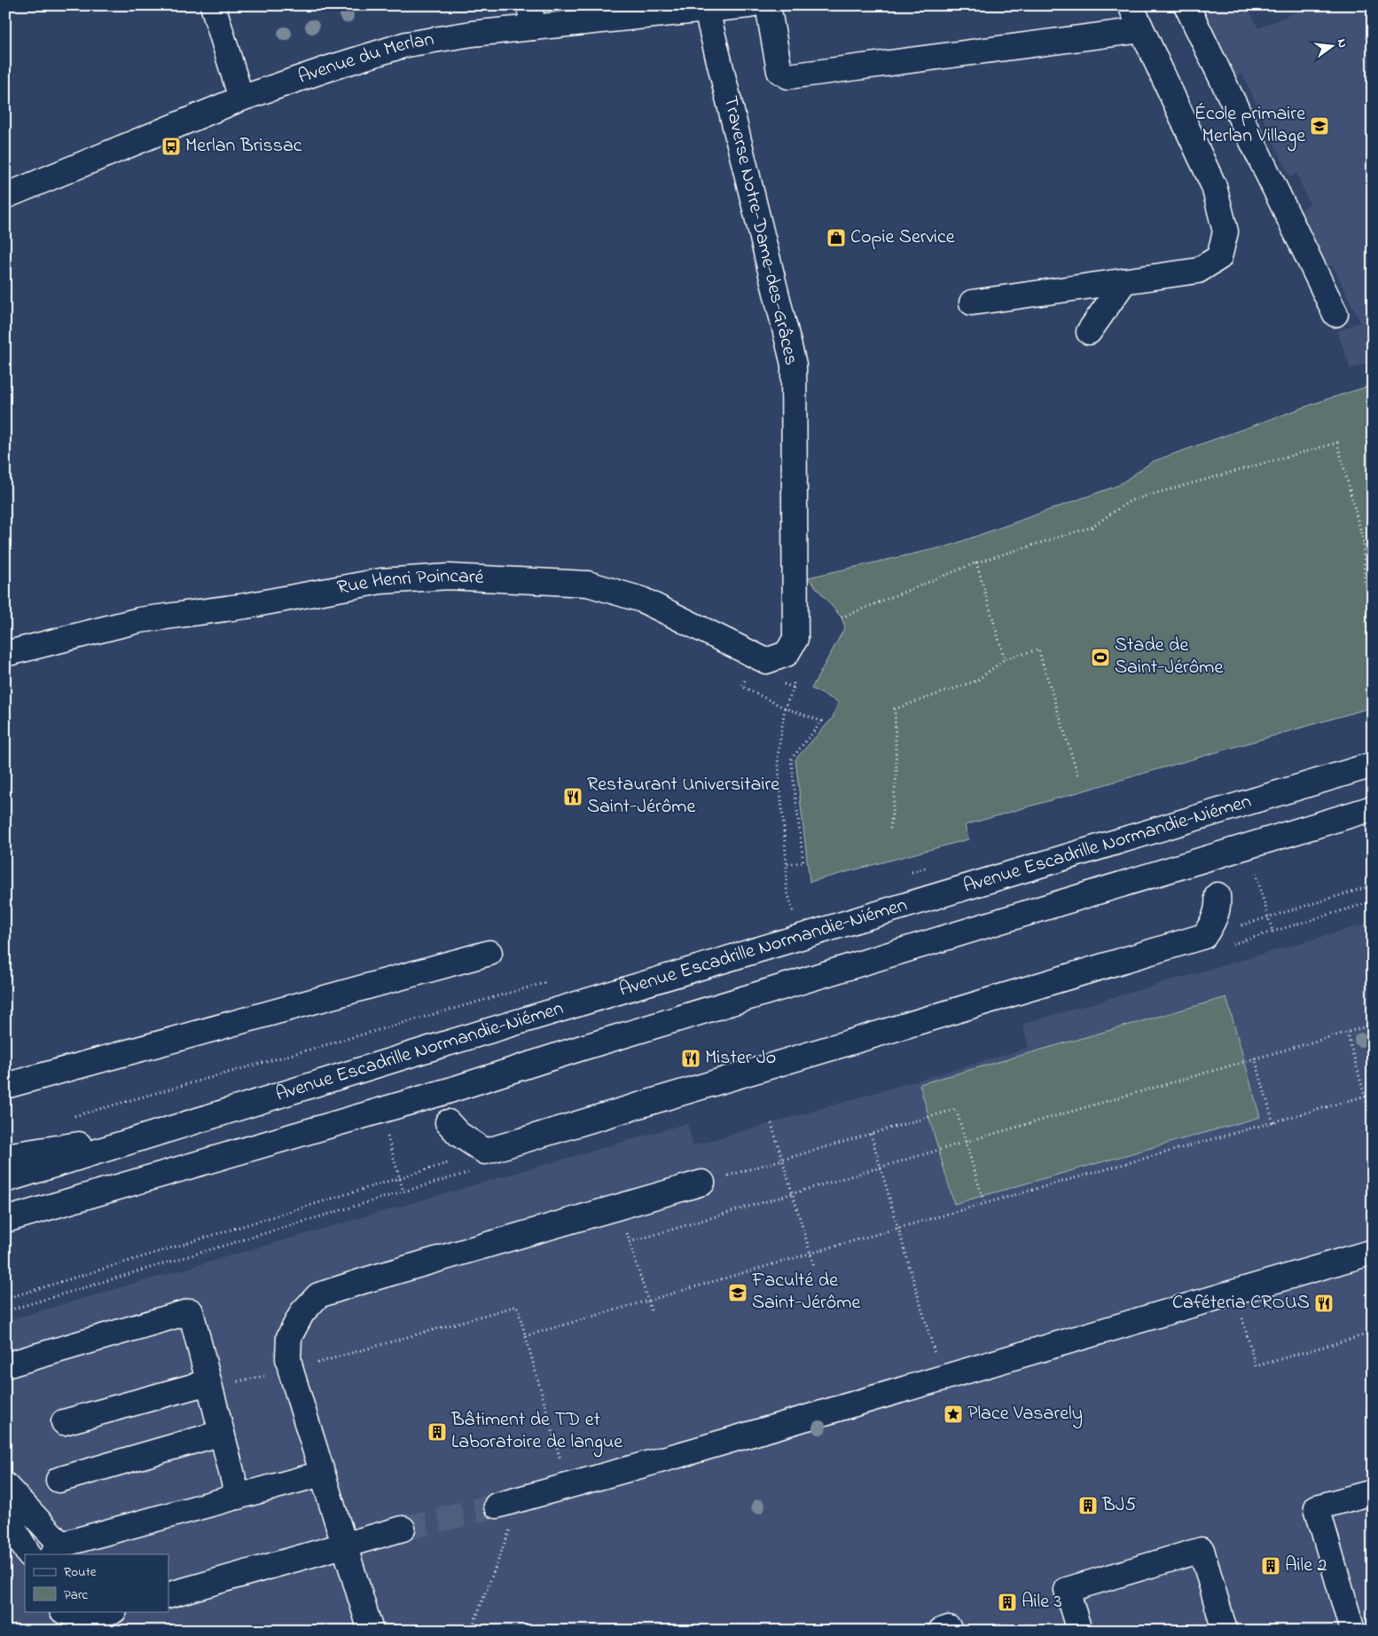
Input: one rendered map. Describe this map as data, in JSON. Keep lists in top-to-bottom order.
{
  "streets": {
    "street": [
      "Avenue du Merlan",
      "Traverse Notre-Dame-des-Grâces",
      "Rue Henri Poincaré",
      "Avenue Escadrille Normandie-Niémen"
    ]
  },
  "crossings": [
    ["Avenue du Merlan", "Traverse Notre-Dame-des-Grâces"],
    ["Traverse Notre-Dame-des-Grâces", "Rue Henri Poincaré"]
  ],
  "places": {
    "school or university": ["École primaire Merlan Village", "Faculté de Saint-Jérôme"],
    "bus stop": ["Merlan Brissac"],
    "shop": ["Copie Service"],
    "sports": ["Stade de Saint-Jérôme"],
    "restaurant": ["Restaurant Universitaire Saint-Jérôme", "Mister Jo", "Caféteria CROUS"],
    "place": ["Place Vasarely"],
    "building": [
      "Bâtiment de TD et Laboratoire de langue",
      "BJ5",
      "Aile 2",
      "Aile 3"
    ]
  },
  "legend": ["Route", "Parc"],
  "north": "right"
}
